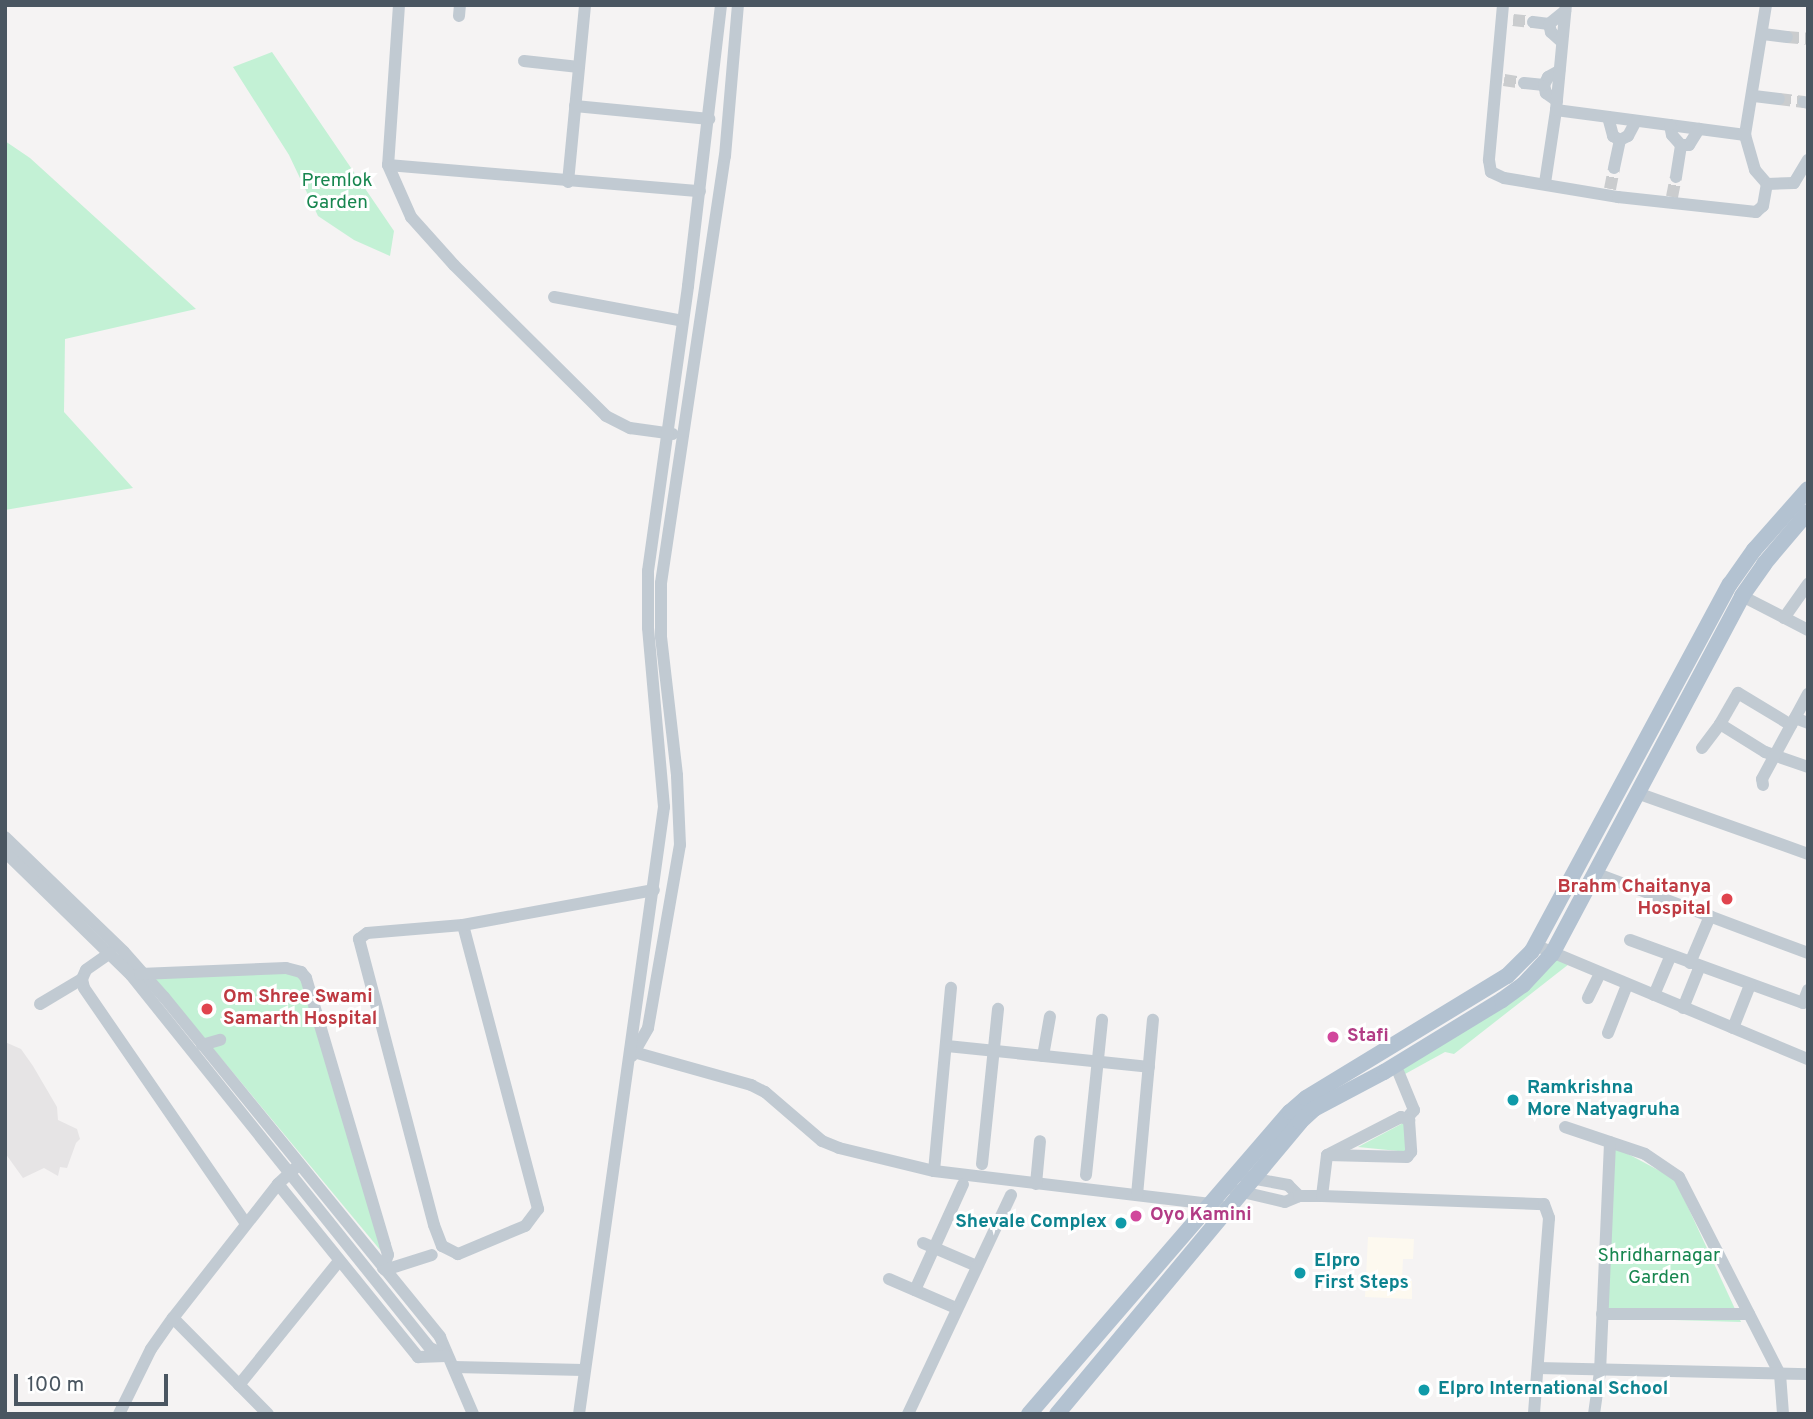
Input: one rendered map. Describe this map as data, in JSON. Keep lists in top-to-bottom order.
{
  "parks": ["Premlok Garden", "Shridharnagar Garden"],
  "places": [
    "Brahm Chaitanya Hospital",
    "Om Shree Swami Samarth Hospital",
    "Stafi",
    "Ramkrishna More Natyagruha",
    "Oyo Kamini",
    "Shevale Complex",
    "Elpro First Steps",
    "Elpro International School"
  ],
  "scale_bar": "100 m"
}
